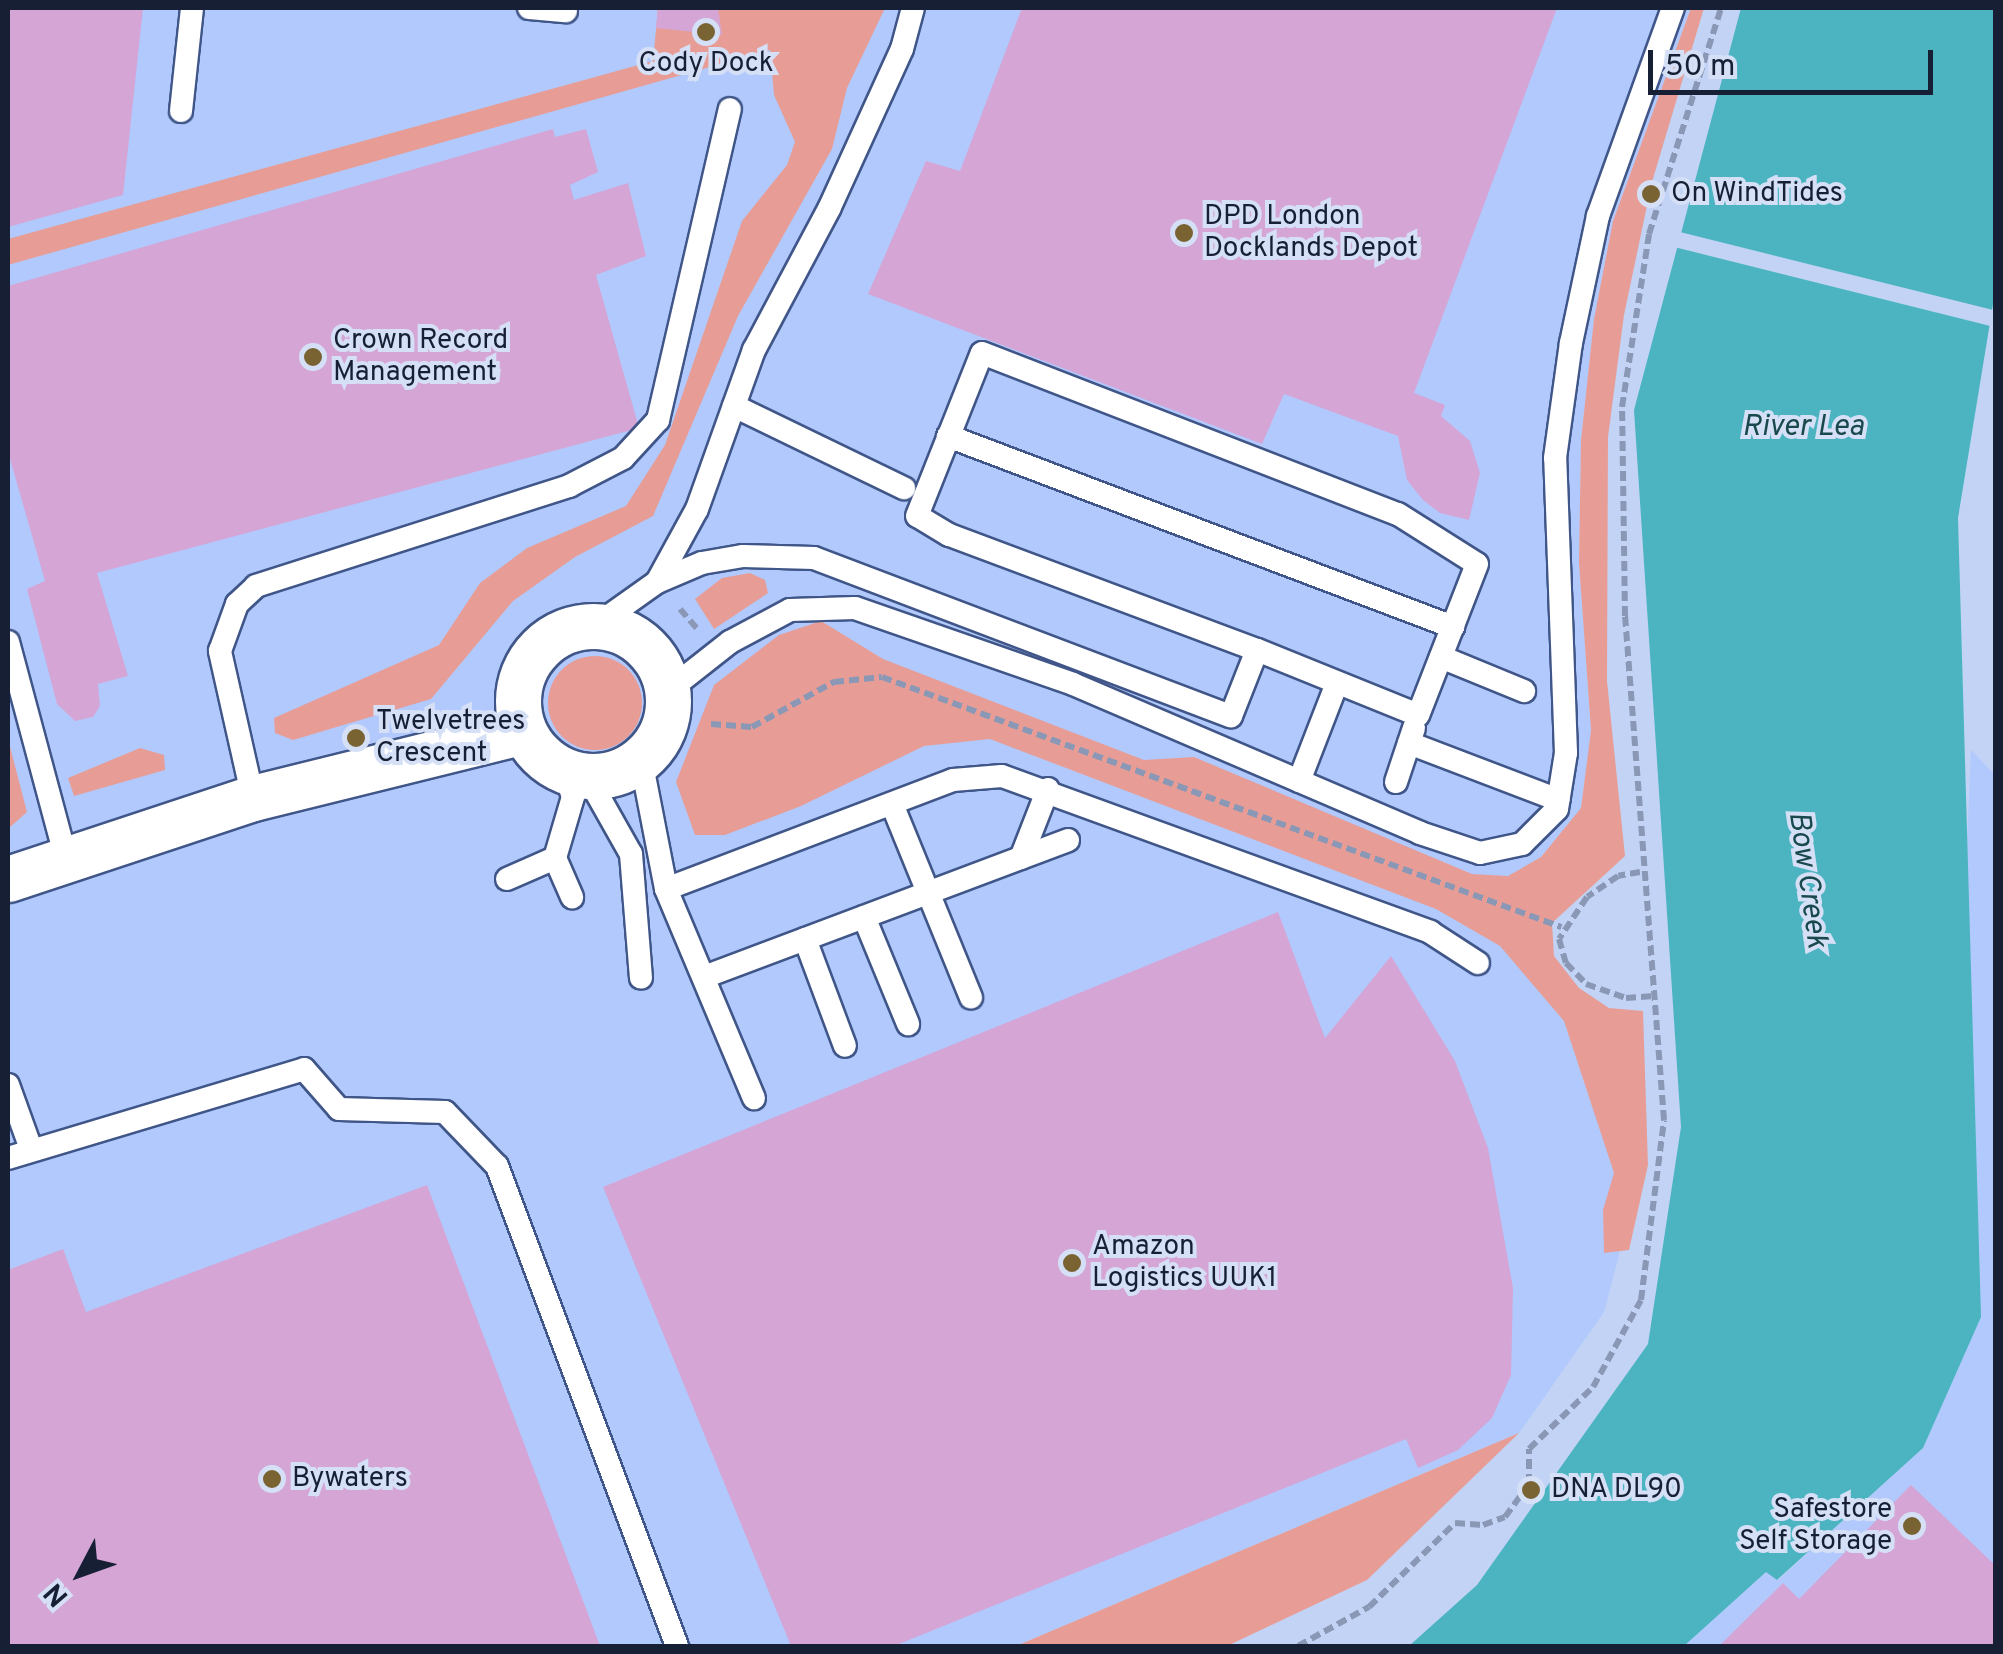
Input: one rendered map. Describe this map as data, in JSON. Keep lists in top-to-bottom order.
{
  "water": ["River Lea", "Bow Creek"],
  "places": [
    "Cody Dock",
    "On WindTides",
    "DPD London Docklands Depot",
    "Crown Record Management",
    "Twelvetrees Crescent",
    "Amazon Logistics UUK1",
    "Bywaters",
    "DNA DL90",
    "Safestore Self Storage"
  ],
  "scale_bar": "50 m",
  "north": "bottom left"
}
